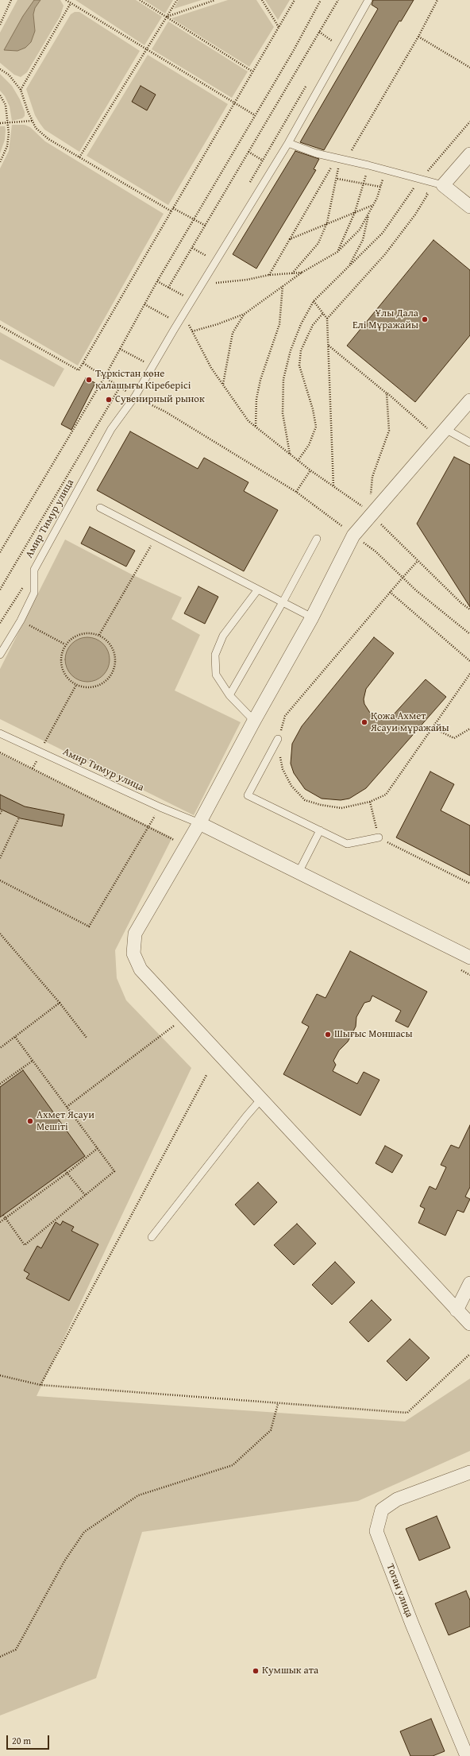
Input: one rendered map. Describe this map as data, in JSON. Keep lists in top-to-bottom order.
{
  "streets": {
    "street": ["Тоган улица"],
    "lane": ["Амир Тимур улица"]
  },
  "places": [
    "Ұлы Дала Елі Мұражайы",
    "Түркістан көне қалашығы Кіреберісі",
    "Сувенирный рынок",
    "Қожа Ахмет Ясауи мұражайы",
    "Шығыс Моншасы",
    "Ахмет Ясауи Мешіті",
    "Кумшык ата"
  ],
  "scale_bar": "20 m"
}
